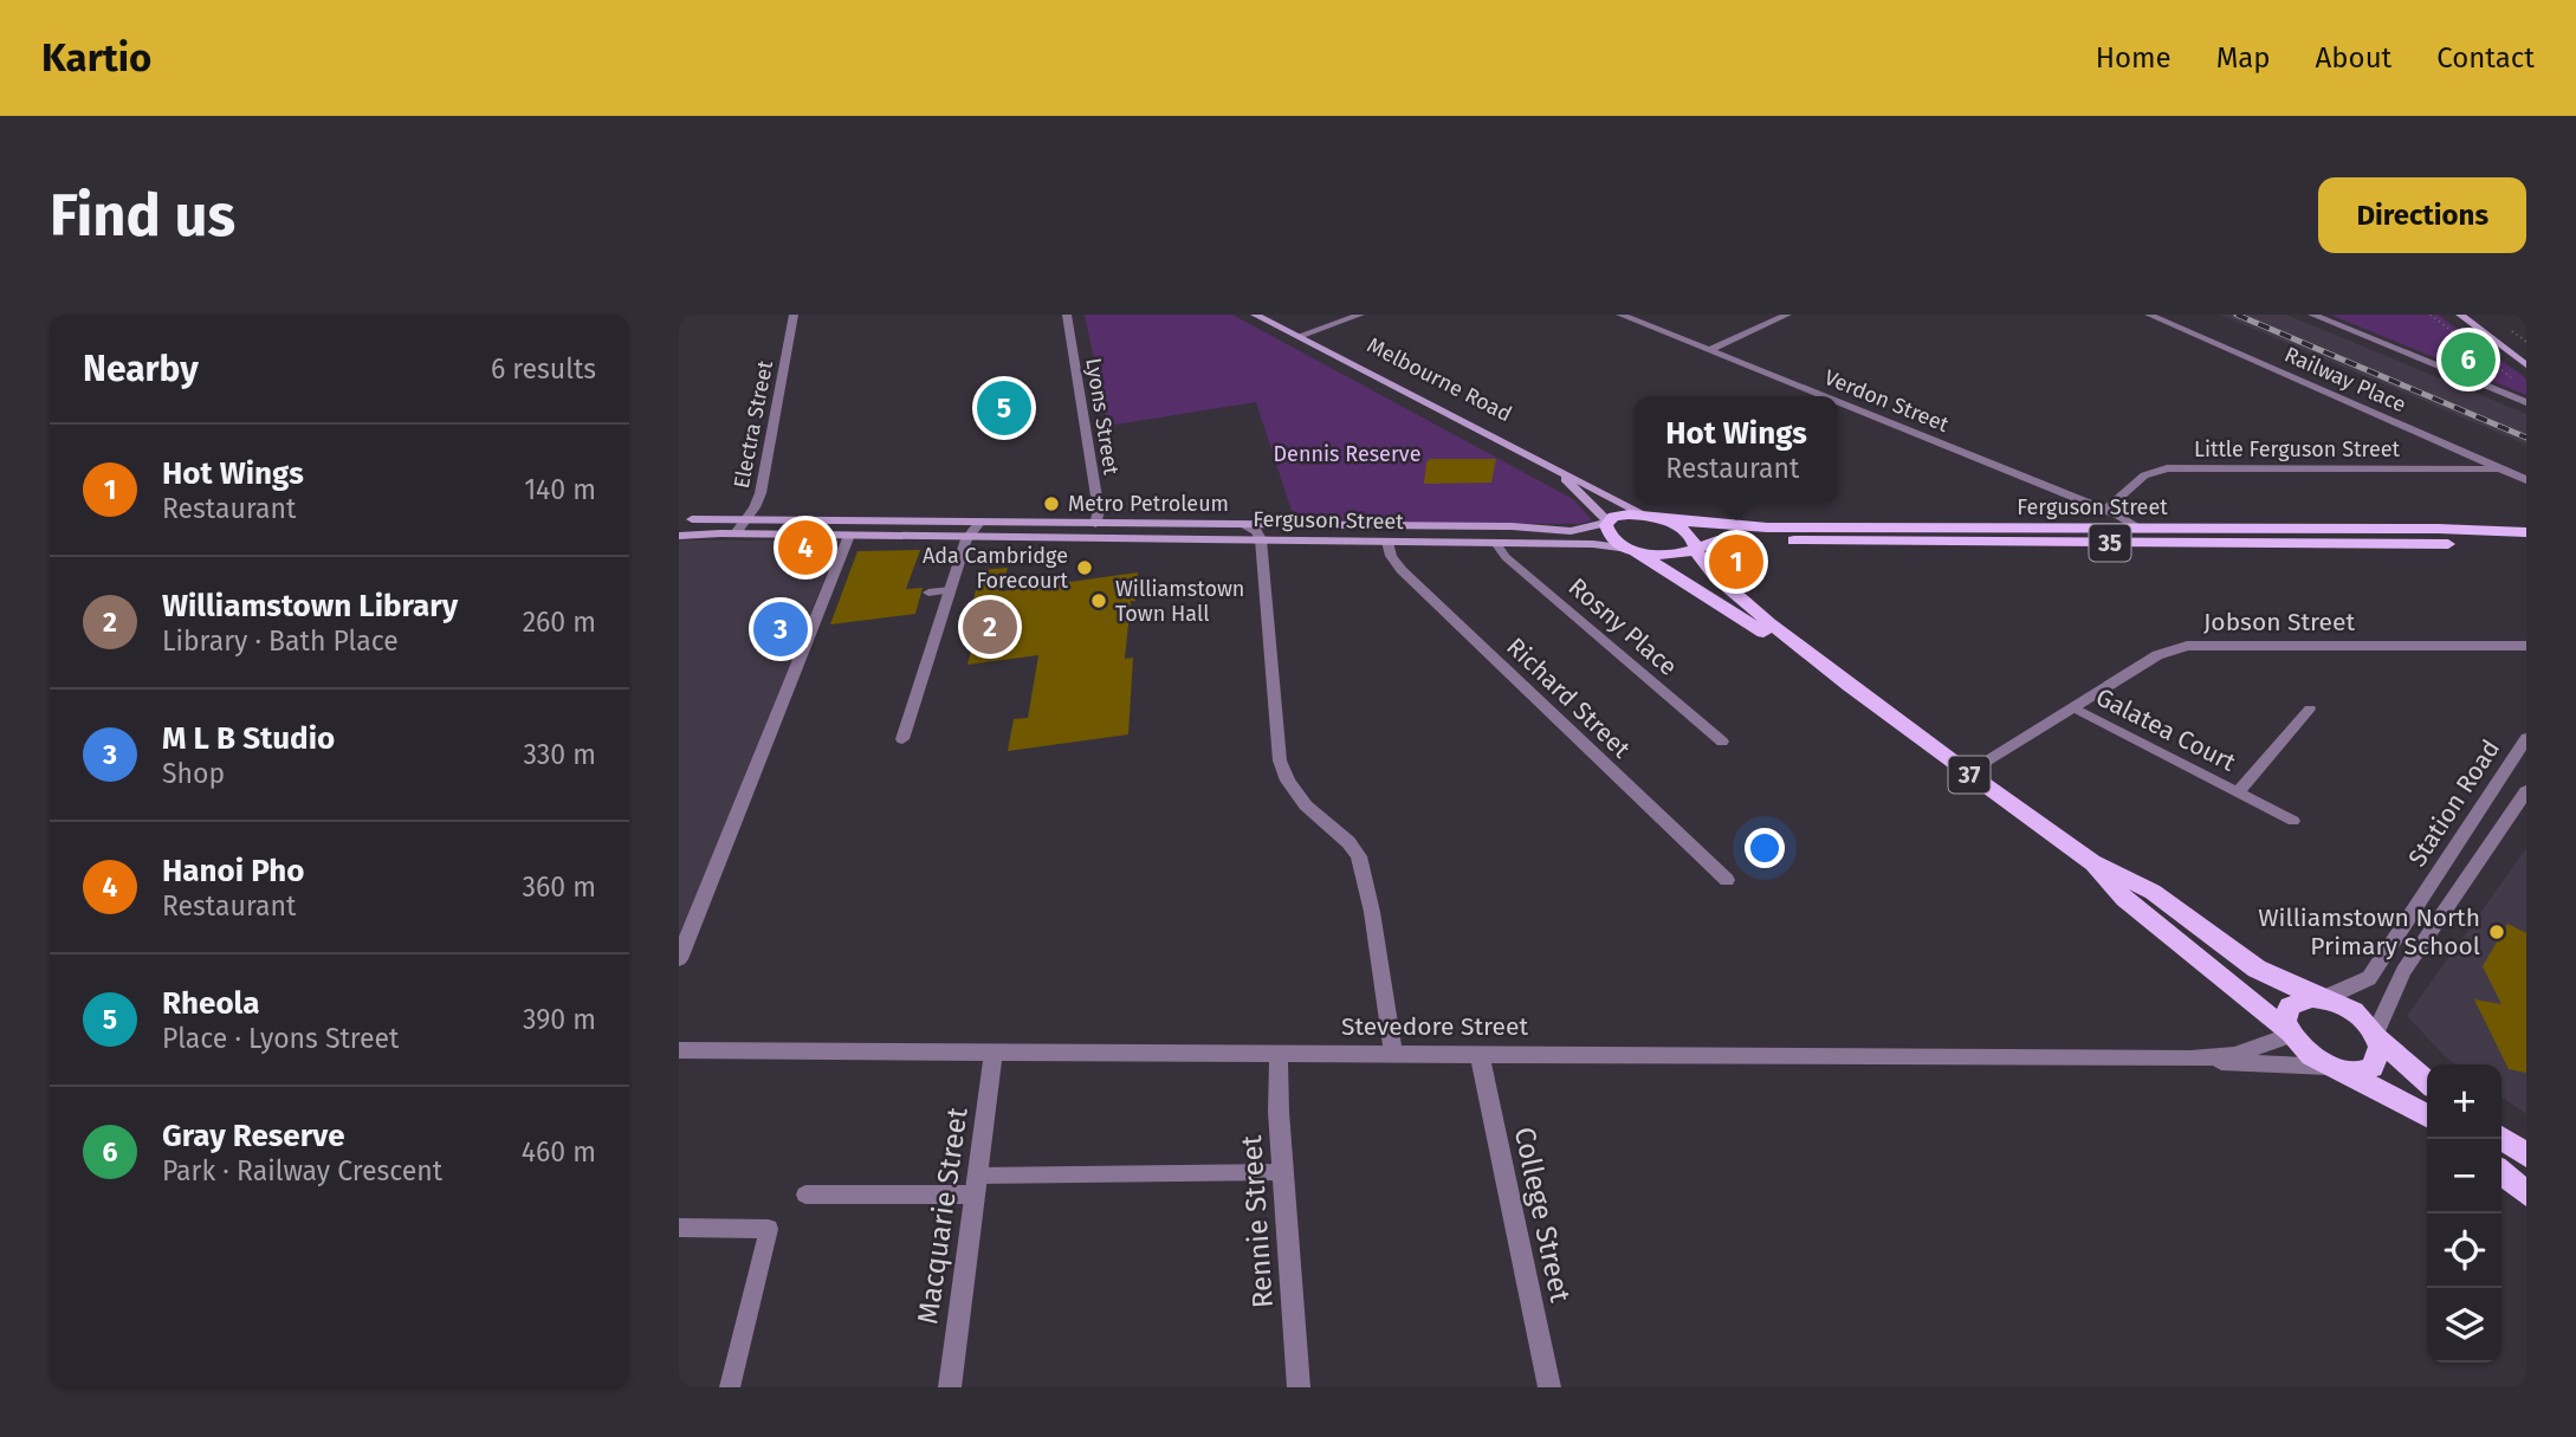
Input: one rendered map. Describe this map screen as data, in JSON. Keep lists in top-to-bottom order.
{
  "streets": {
    "main road": ["Ferguson Street", "35", "37"],
    "street": [
      "Melbourne Road",
      "Railway Place",
      "Verdon Street",
      "Lyons Street",
      "Electra Street",
      "Little Ferguson Street",
      "Jobson Street",
      "Richard Street",
      "Station Road",
      "Stevedore Street",
      "College Street",
      "Macquarie Street",
      "Rennie Street"
    ],
    "lane": ["Rosny Place", "Galatea Court"]
  },
  "crossings": [
    ["Melbourne Road", "Ferguson Street"],
    ["Melbourne Road", "35"],
    ["Railway Place", "Little Ferguson Street"],
    ["Verdon Street", "Little Ferguson Street"],
    ["Verdon Street", "Ferguson Street"],
    ["Lyons Street", "Ferguson Street"],
    ["Electra Street", "Ferguson Street"],
    ["Ferguson Street", "35"],
    ["Ferguson Street", "Rosny Place"],
    ["Ferguson Street", "Richard Street"],
    ["Ferguson Street", "37"],
    ["35", "37"],
    ["Jobson Street", "Galatea Court"],
    ["Jobson Street", "37"],
    ["37", "Station Road"],
    ["37", "Stevedore Street"],
    ["Station Road", "Stevedore Street"],
    ["Stevedore Street", "College Street"],
    ["Stevedore Street", "Macquarie Street"],
    ["Stevedore Street", "Rennie Street"]
  ],
  "parks": ["Dennis Reserve"],
  "places": [
    "Metro Petroleum",
    "Ada Cambridge Forecourt",
    "Williamstown Town Hall",
    "Williamstown North Primary School"
  ],
  "page": {
    "header": "Kartio",
    "nav": [
      "Home",
      "Map",
      "About",
      "Contact"
    ],
    "buttons": "Directions",
    "title": "Find us",
    "heading": ["Nearby", "6 results"],
    "pins": [
      "6",
      "5",
      "4",
      "1",
      "2",
      "3"
    ],
    "popup": ["Hot Wings", "Restaurant"],
    "list": [
      {
        "mark": "1",
        "name": "Hot Wings",
        "note": "Restaurant",
        "value": "140 m"
      },
      {
        "mark": "2",
        "name": "Williamstown Library",
        "note": "Library · Bath Place",
        "value": "260 m"
      },
      {
        "mark": "3",
        "name": "M L B Studio",
        "note": "Shop",
        "value": "330 m"
      },
      {
        "mark": "4",
        "name": "Hanoi Pho",
        "note": "Restaurant",
        "value": "360 m"
      },
      {
        "mark": "5",
        "name": "Rheola",
        "note": "Place · Lyons Street",
        "value": "390 m"
      },
      {
        "mark": "6",
        "name": "Gray Reserve",
        "note": "Park · Railway Crescent",
        "value": "460 m"
      }
    ],
    "map_buttons": ["+", "−"]
  }
}
